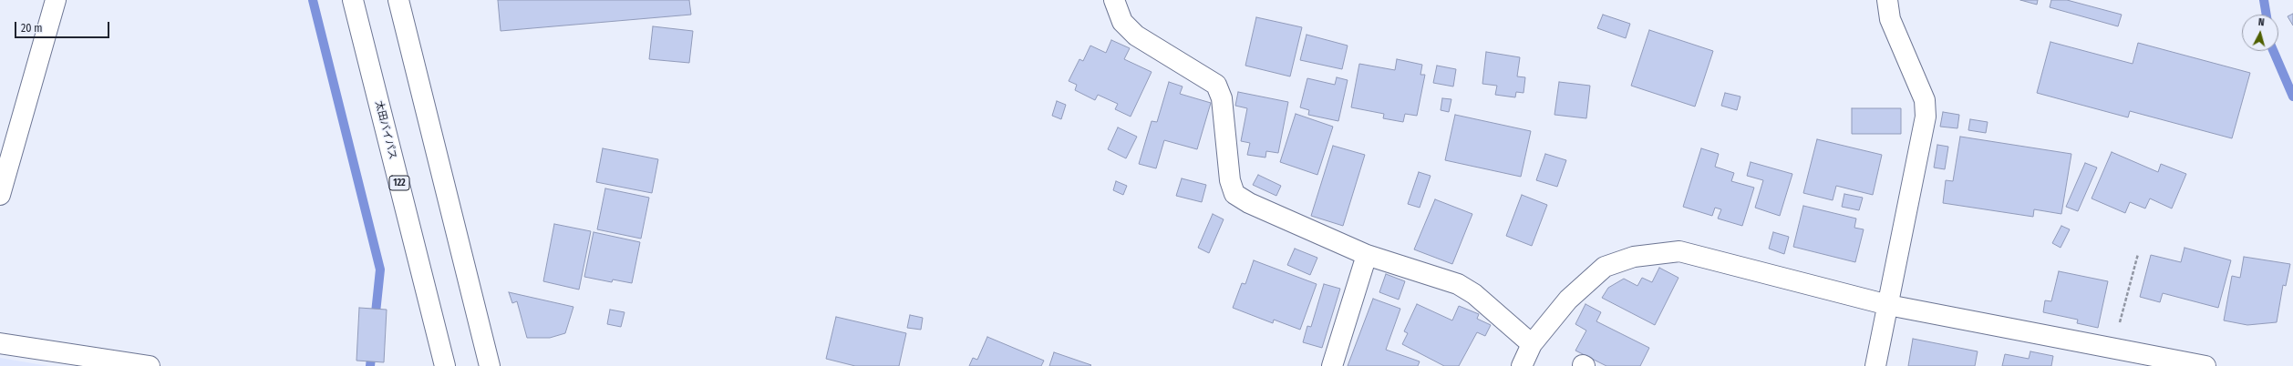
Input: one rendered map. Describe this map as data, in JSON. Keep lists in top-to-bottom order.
{
  "streets": {
    "main road": ["太田バイパス", "122"]
  },
  "scale_bar": "20 m",
  "north": "top"
}
